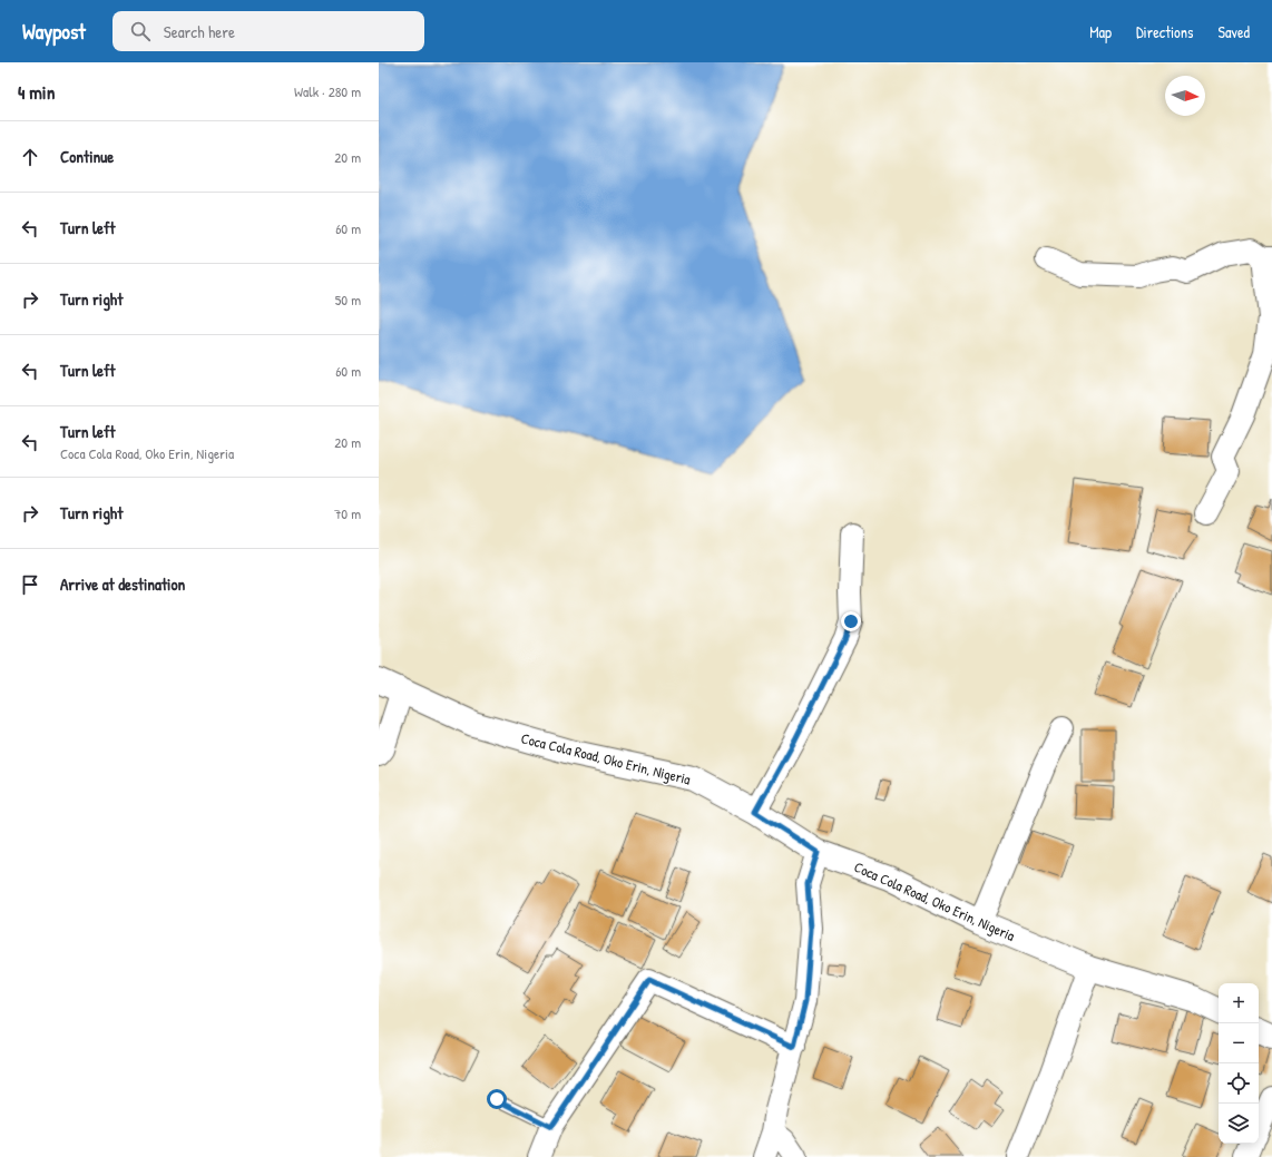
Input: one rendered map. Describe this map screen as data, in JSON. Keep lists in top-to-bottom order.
{
  "streets": {
    "street": ["Coca Cola Road, Oko Erin, Nigeria"]
  },
  "north": "right",
  "page": {
    "header": "Waypost",
    "search": "Search here",
    "nav": ["Map", "Directions", "Saved"],
    "heading": ["4 min", "Walk · 280 m"],
    "list": [
      ["Continue", "20 m"],
      ["Turn left", "60 m"],
      ["Turn right", "50 m"],
      ["Turn left", "60 m"],
      ["Turn left", "Coca Cola Road, Oko Erin, Nigeria", "20 m"],
      ["Turn right", "70 m"],
      "Arrive at destination"
    ],
    "map_buttons": ["+", "−"]
  }
}
